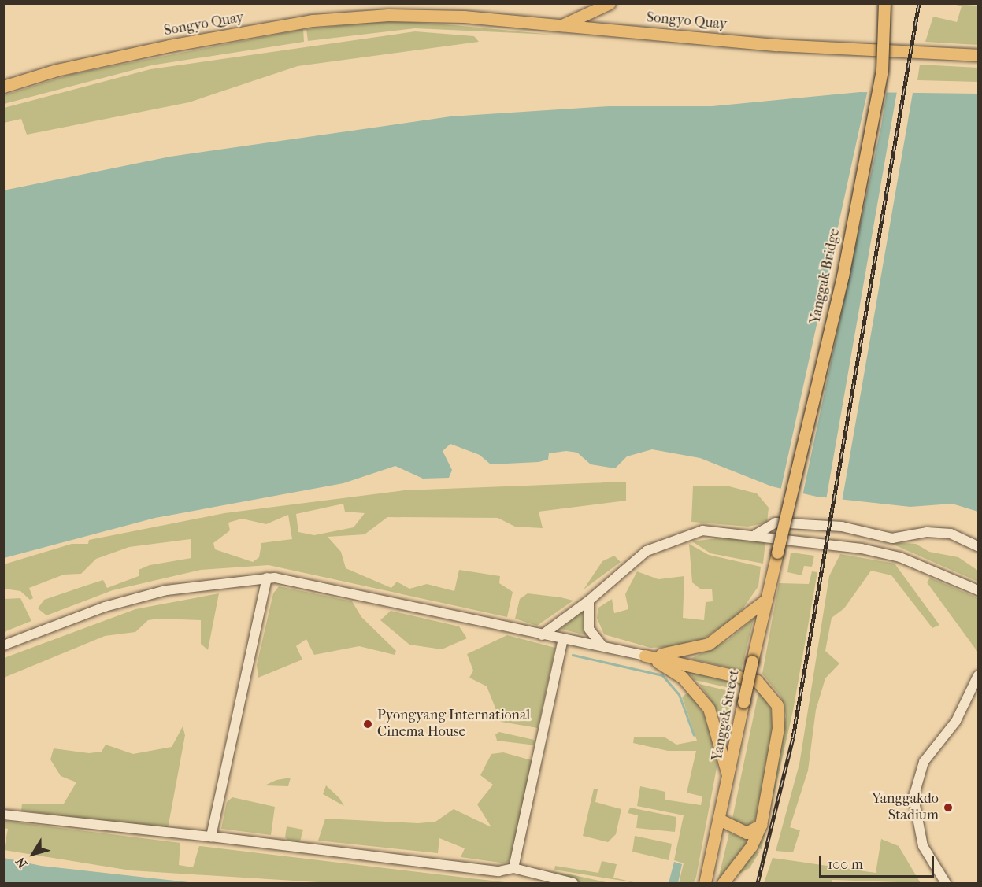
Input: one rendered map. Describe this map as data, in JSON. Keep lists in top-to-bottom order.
{
  "streets": {
    "main road": ["Songyo Quay", "Yanggak Bridge", "Yanggak Street"]
  },
  "crossings": [
    ["Yanggak Bridge", "Yanggak Street"]
  ],
  "places": ["Pyongyang International Cinema House", "Yanggakdo Stadium"],
  "scale_bar": "100 m",
  "north": "bottom left"
}
